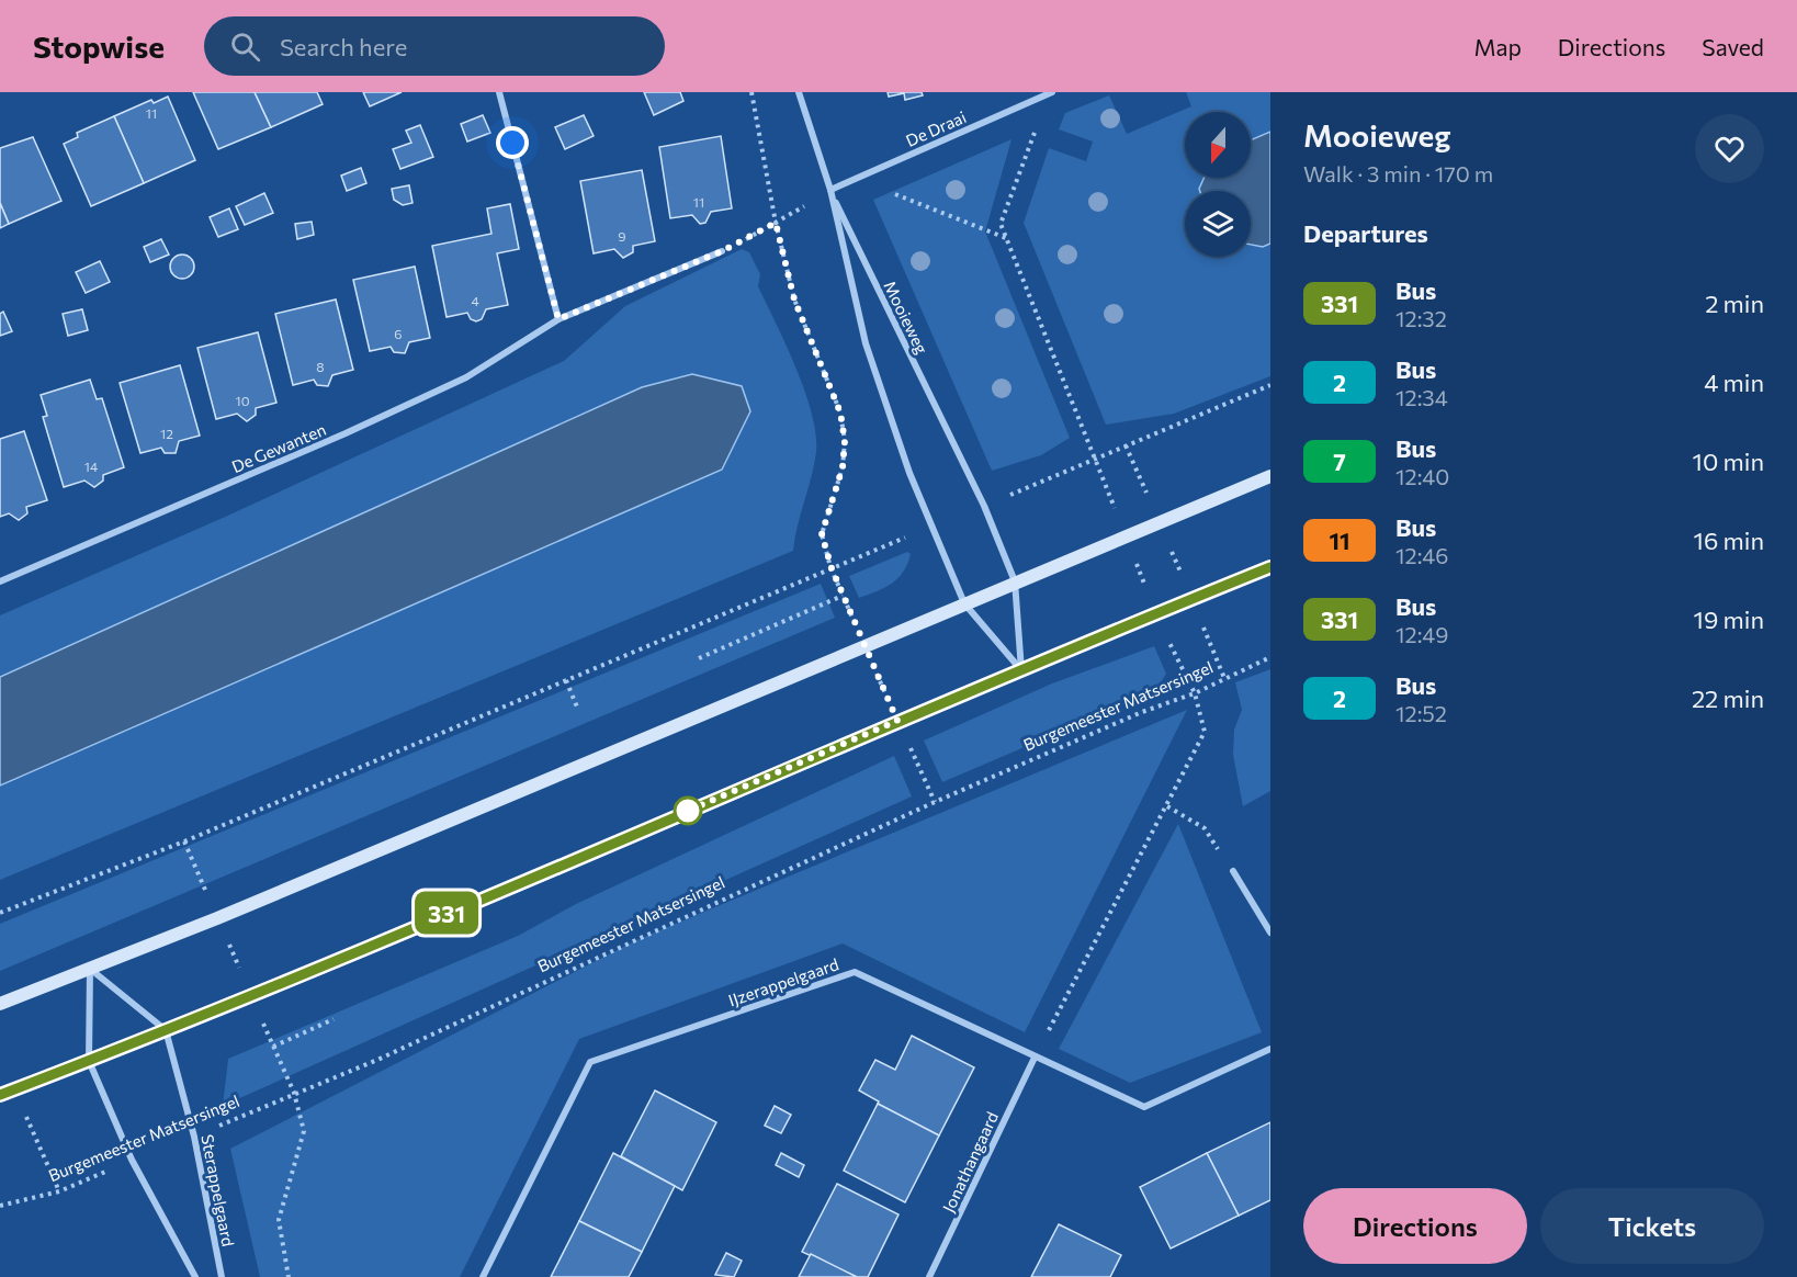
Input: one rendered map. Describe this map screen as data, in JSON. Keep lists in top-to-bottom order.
{
  "streets": {
    "street": [
      "De Draai",
      "Mooieweg",
      "De Gewanten",
      "IJzerappelgaard",
      "Jonathangaard",
      "Sterappelgaard"
    ],
    "path": ["Burgemeester Matsersingel"]
  },
  "crossings": [
    ["De Draai", "Mooieweg"],
    ["Burgemeester Matsersingel", "Sterappelgaard"],
    ["IJzerappelgaard", "Jonathangaard"]
  ],
  "lines": ["bus line 331"],
  "house_numbers": [
    "11",
    "11",
    "9",
    "4",
    "6",
    "8",
    "10",
    "12",
    "14"
  ],
  "north": "bottom",
  "page": {
    "header": "Stopwise",
    "search": "Search here",
    "nav": ["Map", "Directions", "Saved"],
    "on_map": "331",
    "heading": [
      ["Mooieweg", "Walk · 3 min · 170 m"],
      "Departures"
    ],
    "list": [
      {
        "mark": "331",
        "name": "Bus",
        "note": "12:32",
        "value": "2 min"
      },
      {
        "mark": "2",
        "name": "Bus",
        "note": "12:34",
        "value": "4 min"
      },
      {
        "mark": "7",
        "name": "Bus",
        "note": "12:40",
        "value": "10 min"
      },
      {
        "mark": "11",
        "name": "Bus",
        "note": "12:46",
        "value": "16 min"
      },
      {
        "mark": "331",
        "name": "Bus",
        "note": "12:49",
        "value": "19 min"
      },
      {
        "mark": "2",
        "name": "Bus",
        "note": "12:52",
        "value": "22 min"
      }
    ],
    "buttons": ["Directions", "Tickets"]
  }
}
